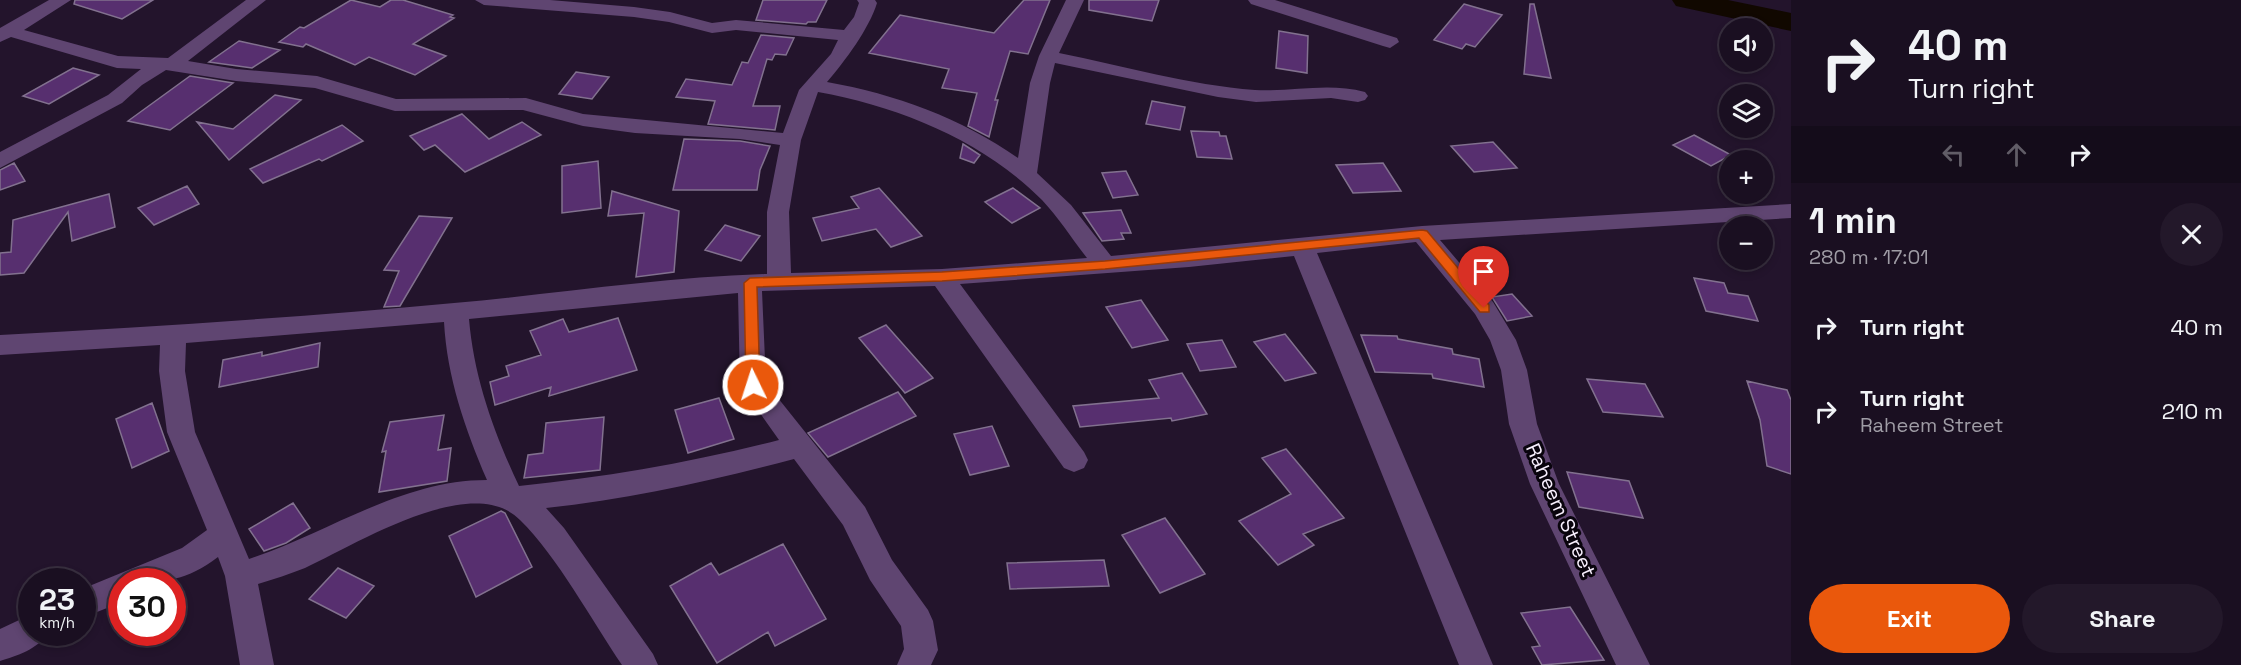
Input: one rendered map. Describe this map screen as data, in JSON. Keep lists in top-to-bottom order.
{
  "streets": {
    "street": ["Raheem Street"]
  },
  "page": {
    "turn": ["40 m", "Turn right"],
    "map_buttons": ["+", "−"],
    "heading": ["1 min", "280 m · 17:01"],
    "list": [
      {
        "name": "Turn right",
        "value": "40 m"
      },
      {
        "name": "Turn right",
        "note": "Raheem Street",
        "value": "210 m"
      }
    ],
    "speed": "23 km/h",
    "limit": "30",
    "buttons": ["Exit", "Share"]
  }
}
